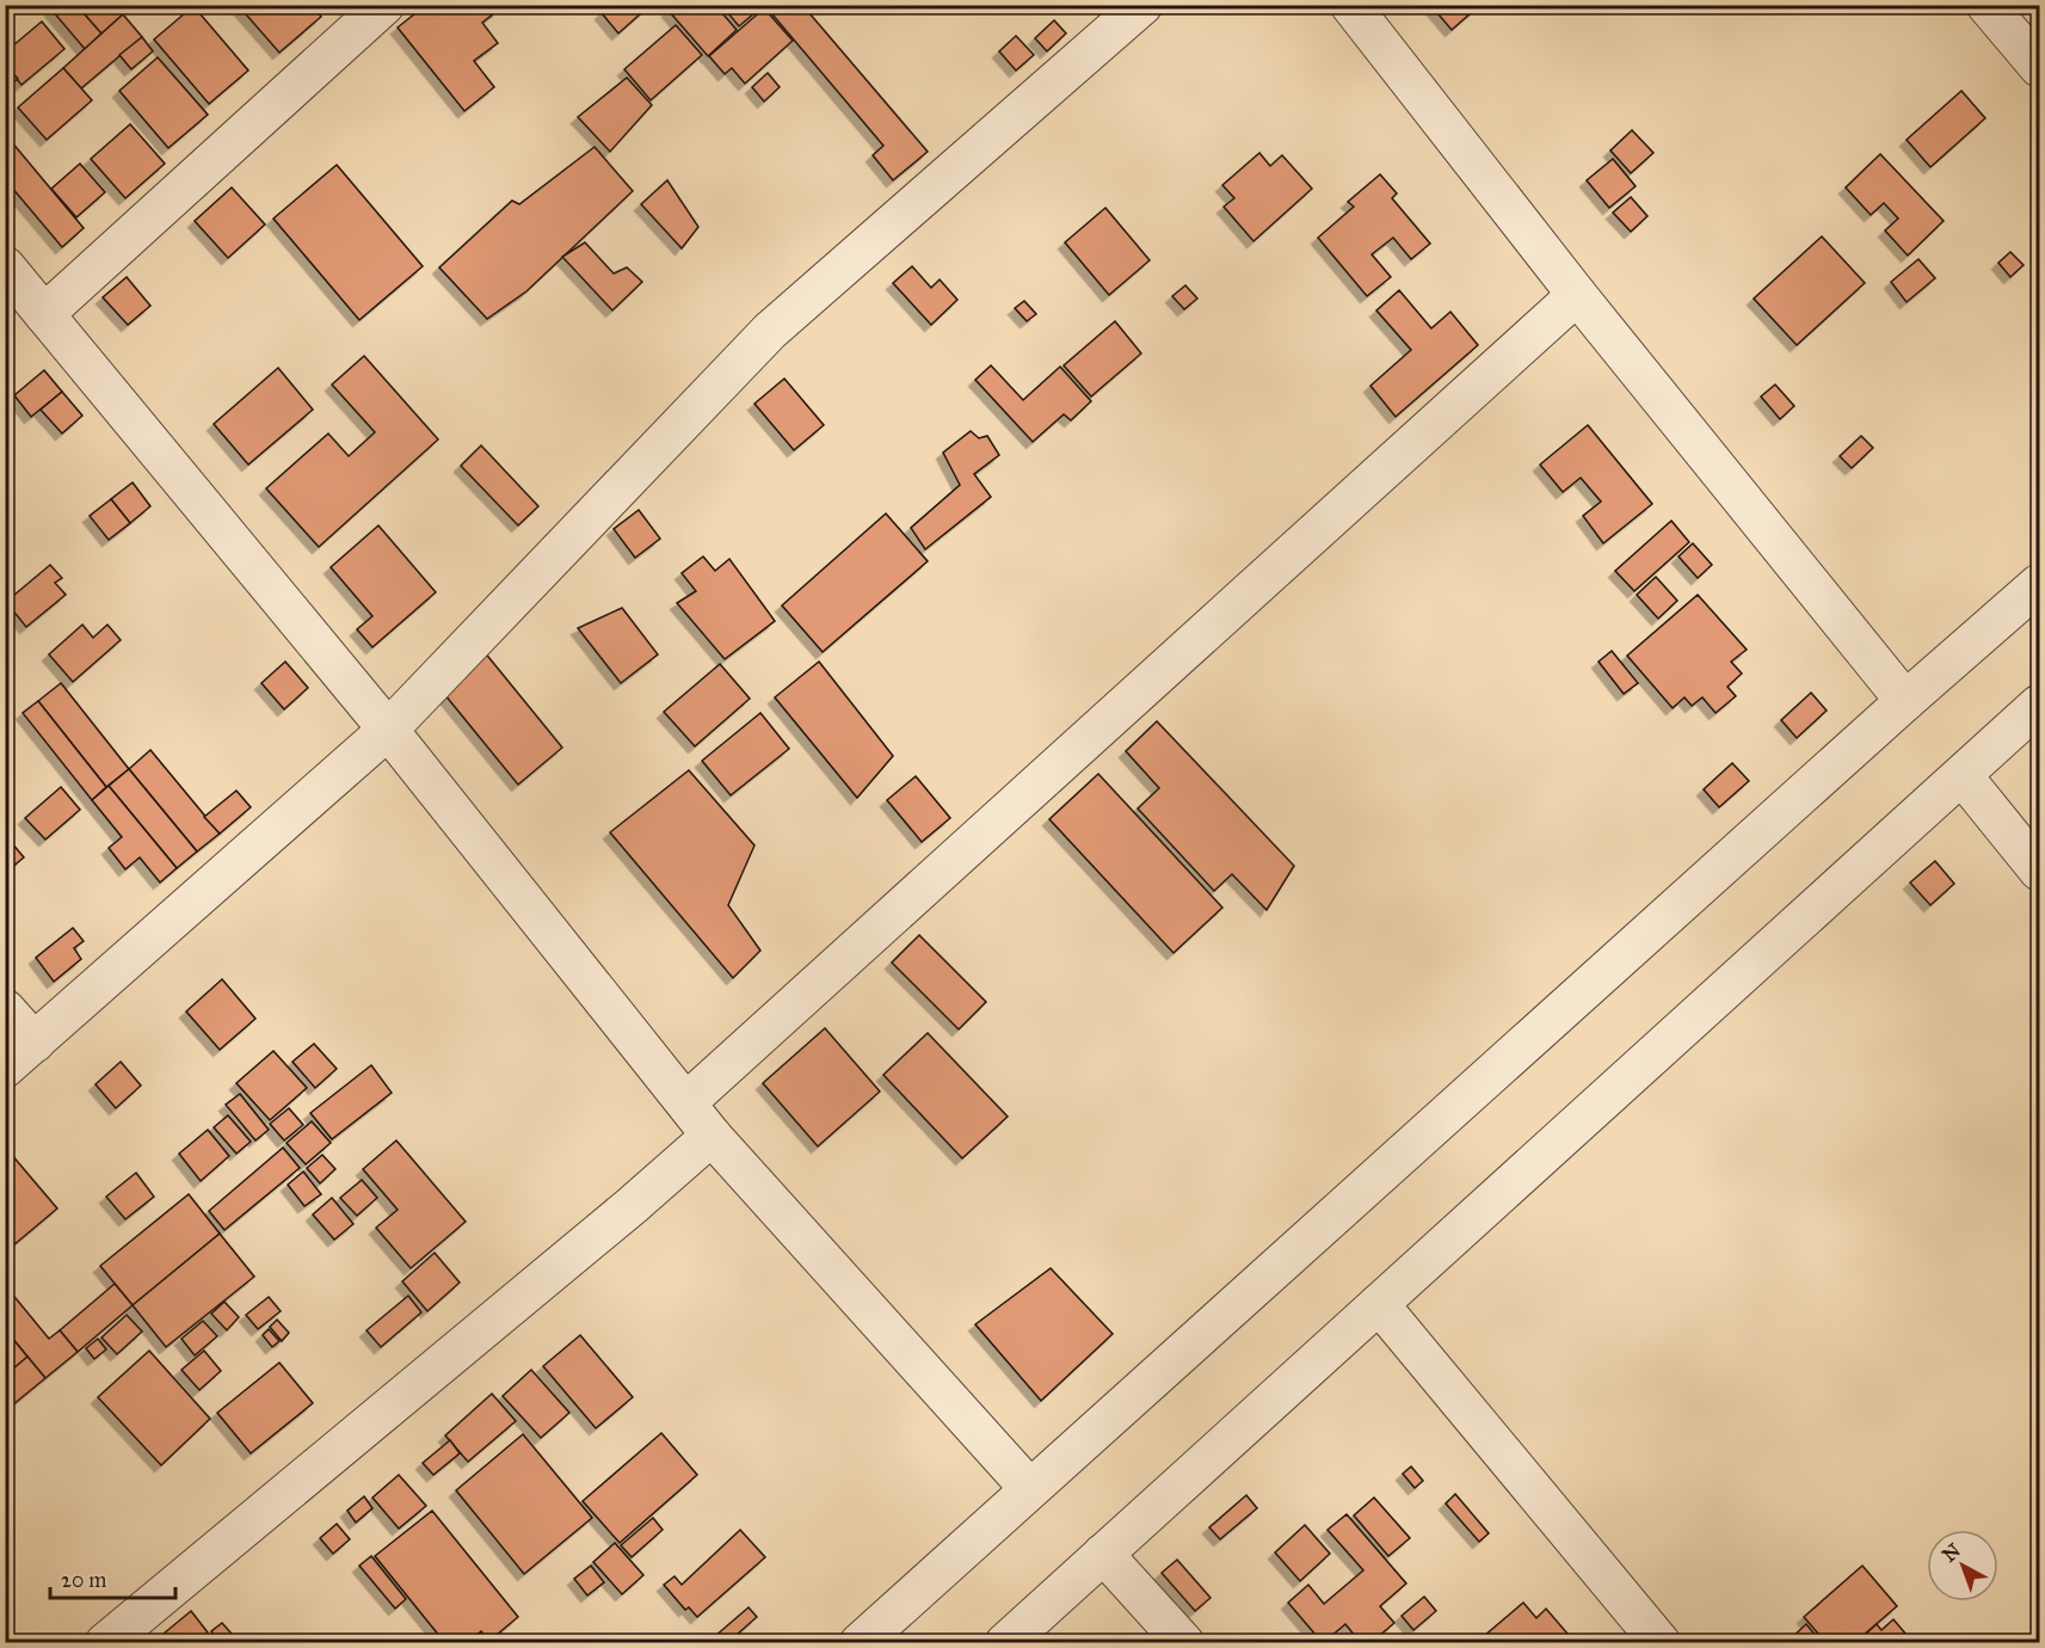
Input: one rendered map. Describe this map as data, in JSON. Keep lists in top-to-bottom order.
{
  "scale_bar": "20 m",
  "north": "top left"
}
